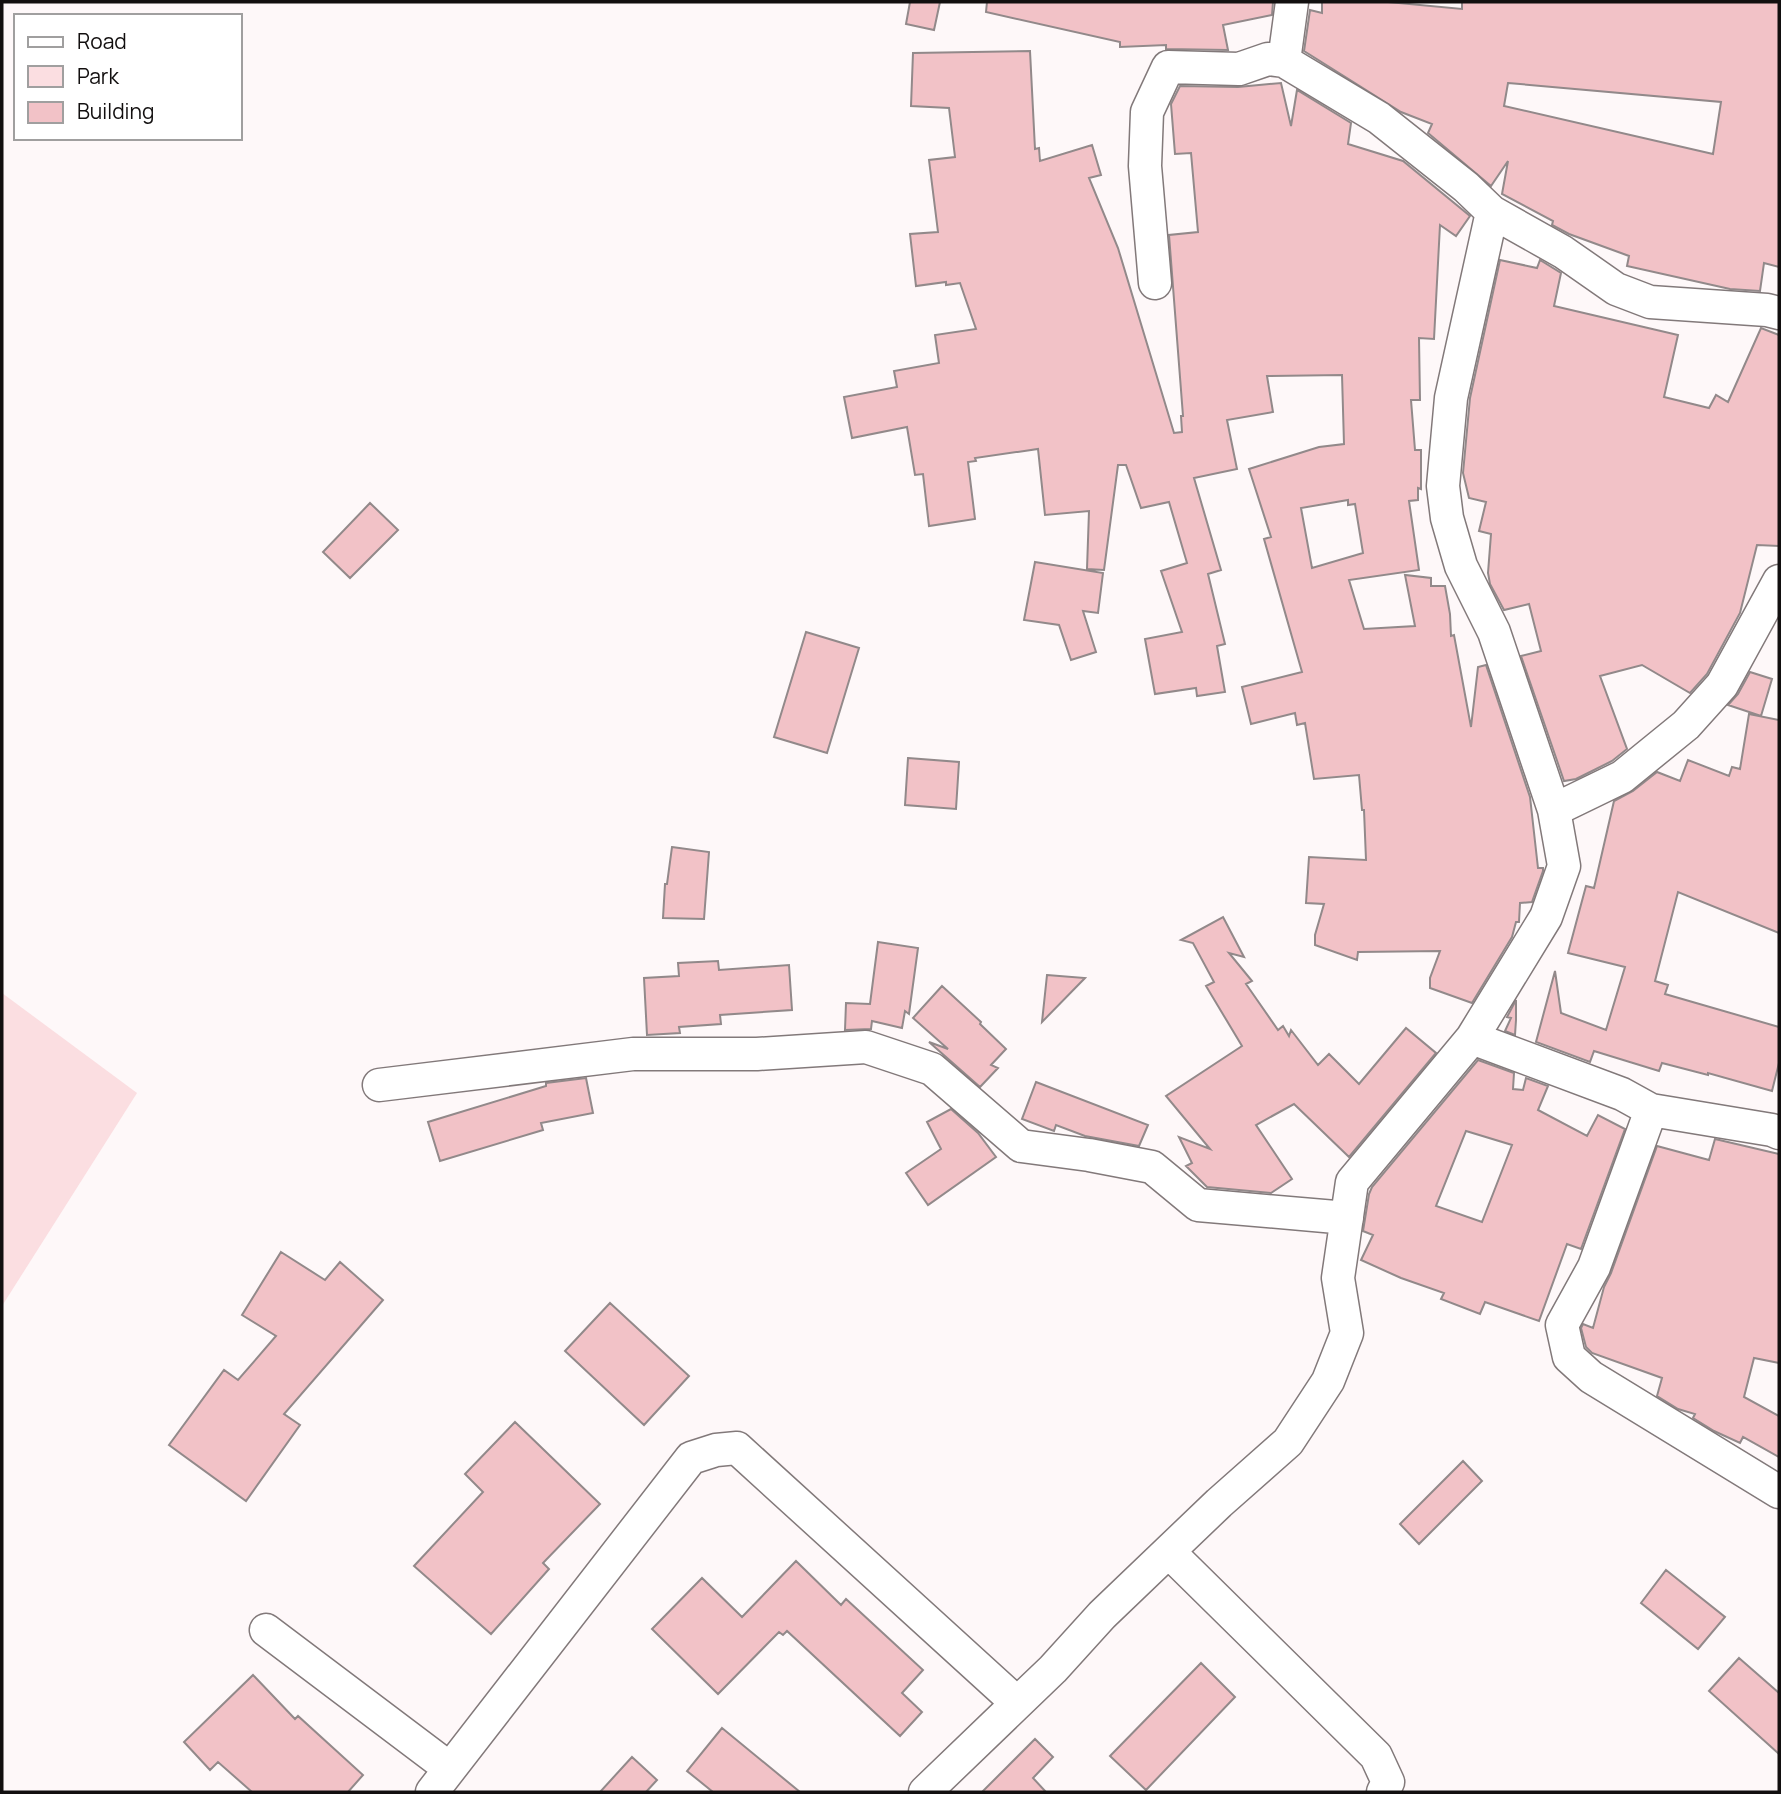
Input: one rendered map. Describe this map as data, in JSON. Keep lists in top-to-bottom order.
{
  "legend": ["Road", "Park", "Building"]
}
